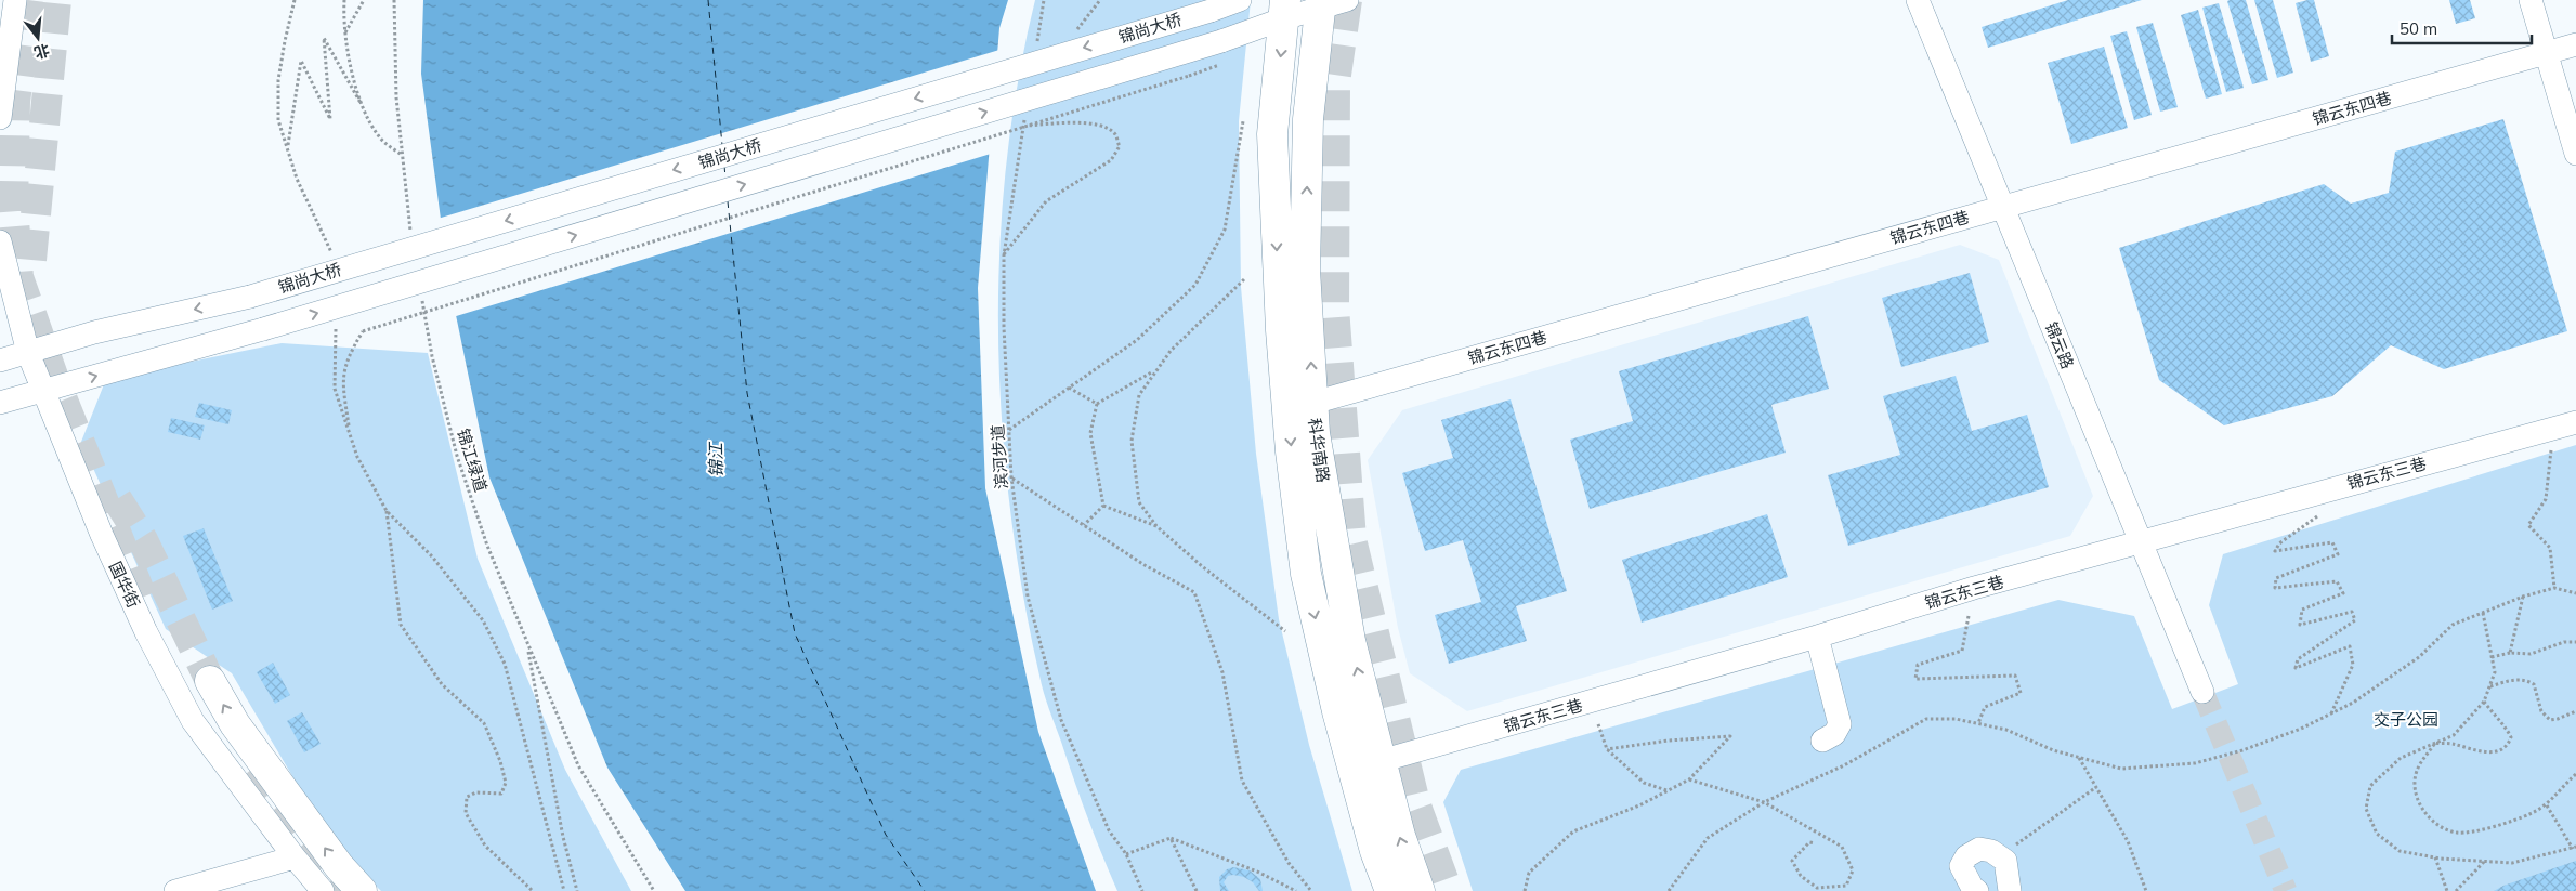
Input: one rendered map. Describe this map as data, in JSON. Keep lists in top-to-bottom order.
{
  "streets": {
    "main road": ["科华南路"],
    "street": [
      "锦尚大桥",
      "锦云东四巷",
      "锦云路",
      "锦云东三巷",
      "国华街"
    ],
    "path": ["滨河步道", "锦江绿道"]
  },
  "crossings": [
    ["锦尚大桥", "科华南路"],
    ["锦尚大桥", "国华街"],
    ["锦云东四巷", "锦云路"],
    ["锦云东四巷", "科华南路"],
    ["锦云路", "锦云东三巷"],
    ["科华南路", "锦云东三巷"]
  ],
  "water": ["锦江"],
  "parks": ["交子公园"],
  "scale_bar": "50 m",
  "north": "bottom"
}
